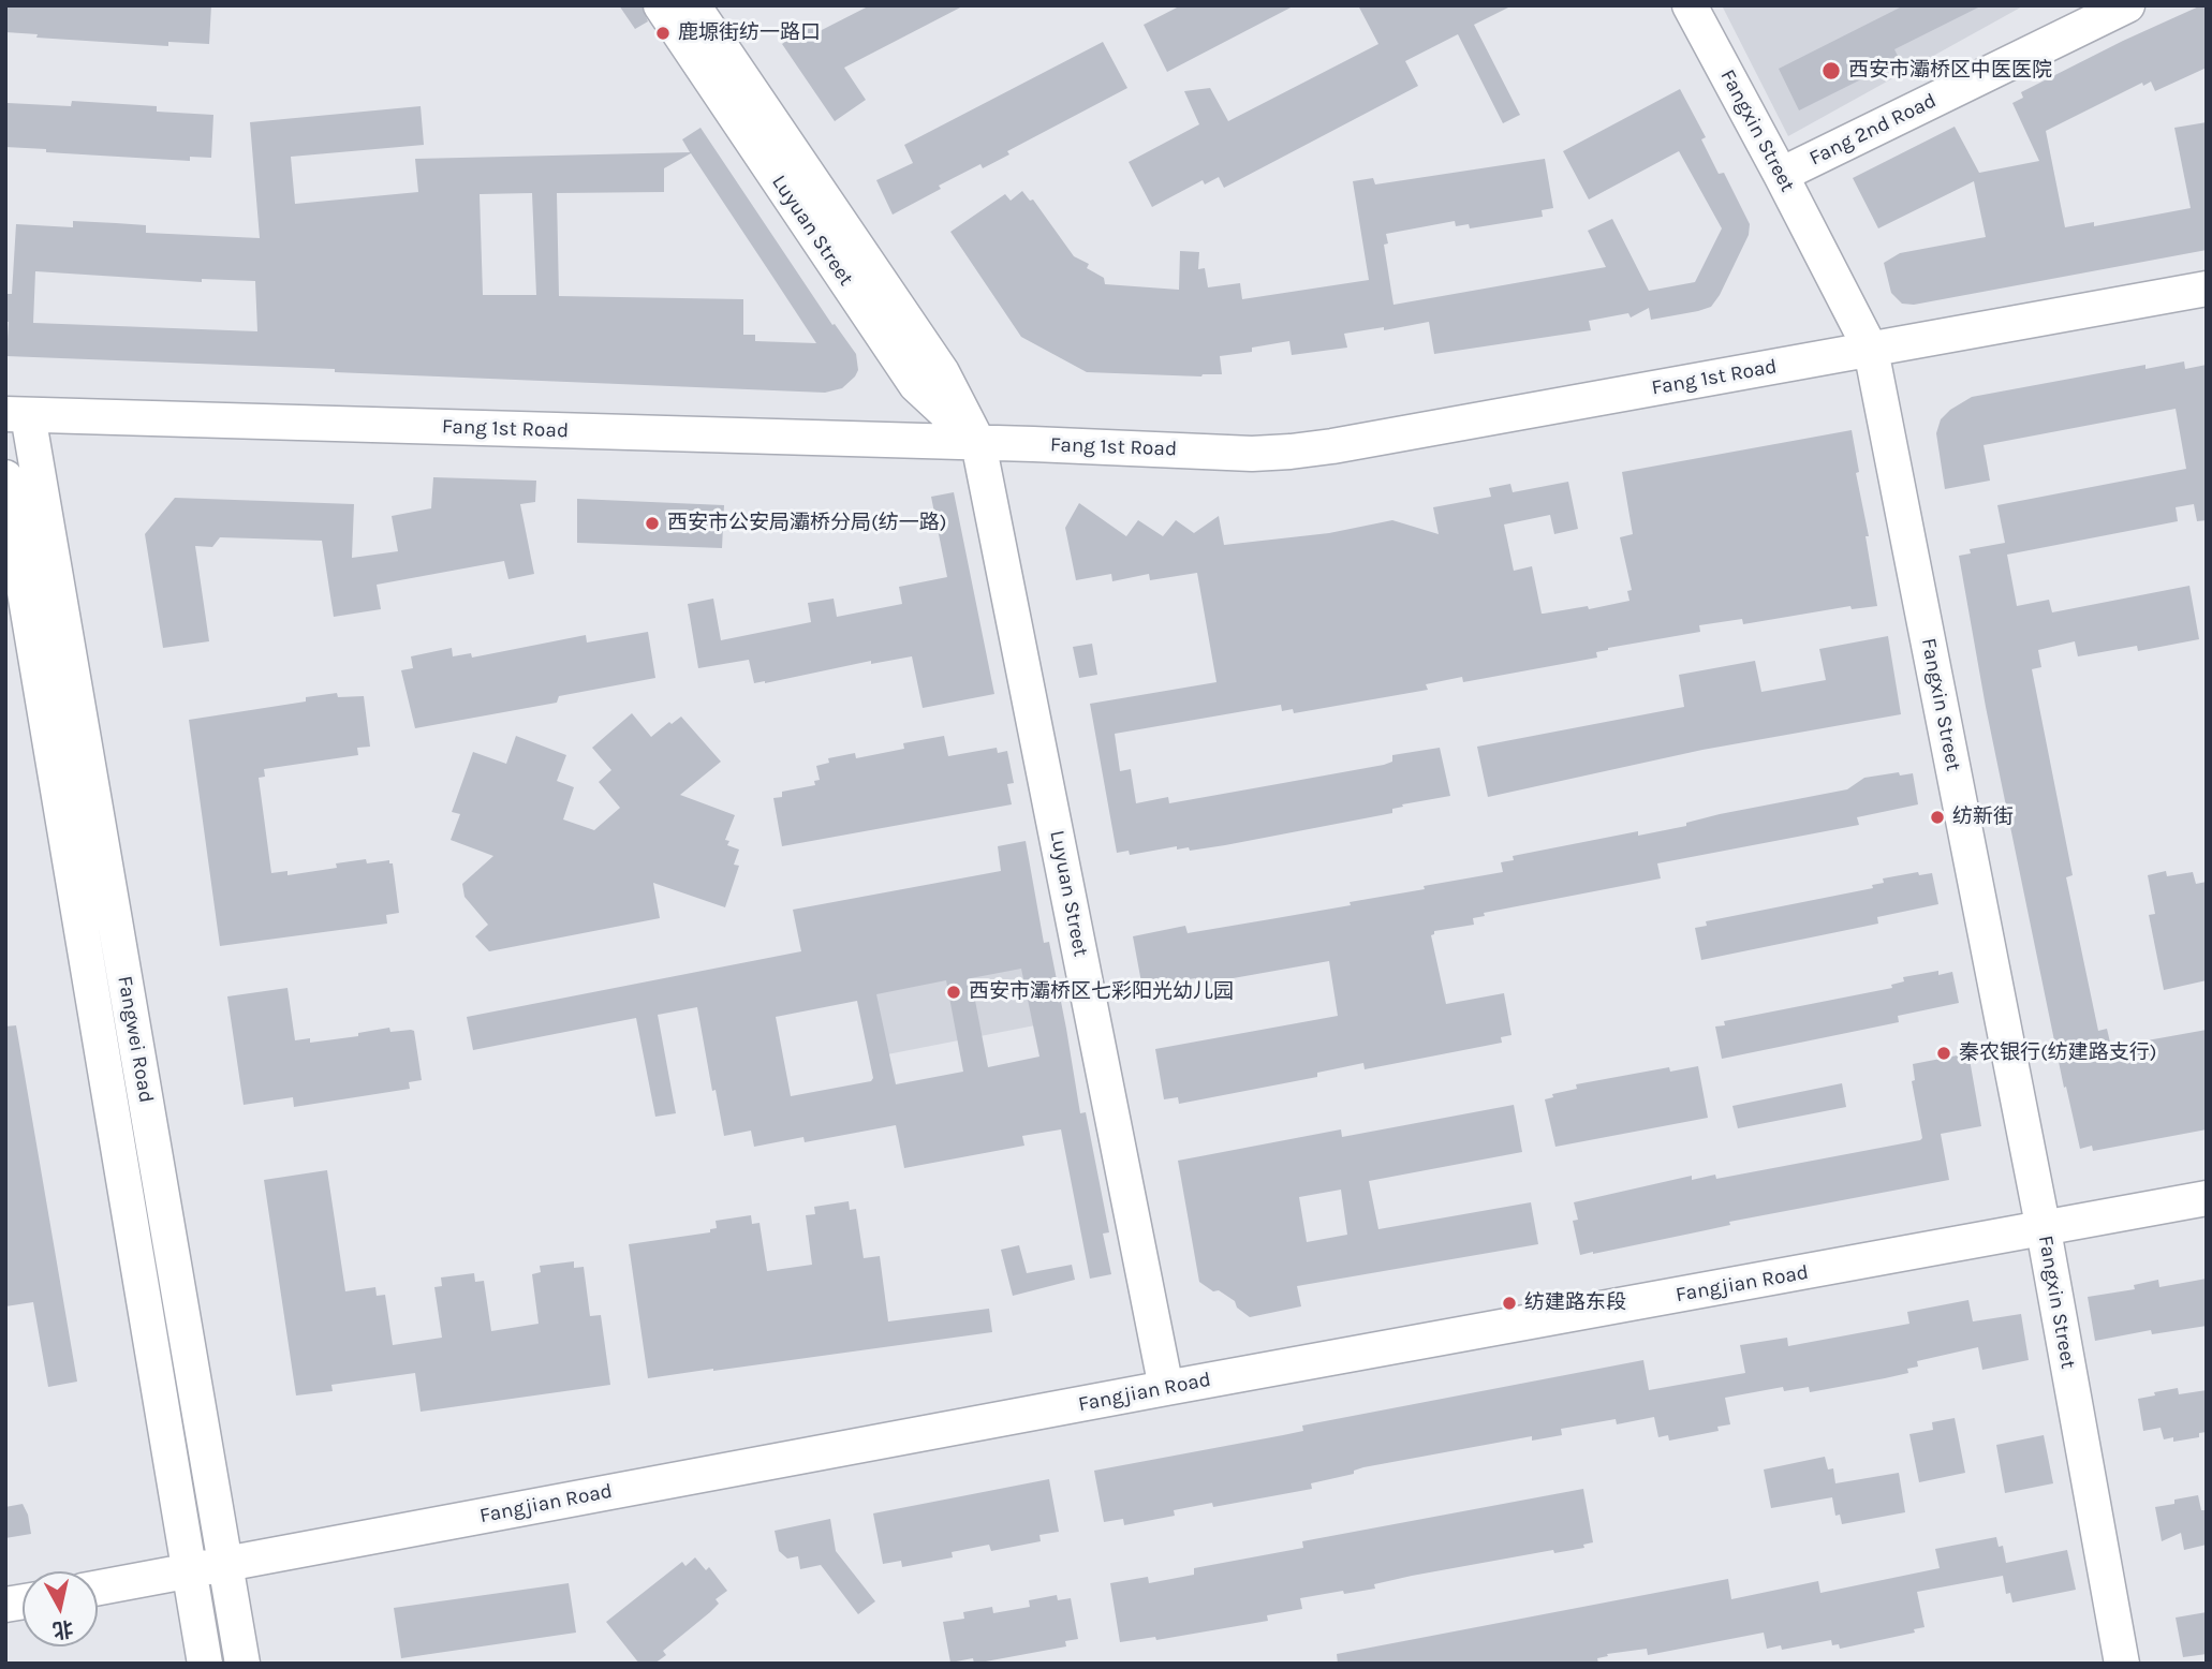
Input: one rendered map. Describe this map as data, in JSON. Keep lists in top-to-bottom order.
{
  "streets": {
    "street": [
      "Fang 2nd Road",
      "Fangxin Street",
      "Luyuan Street",
      "Fang 1st Road",
      "Fangwei Road",
      "Fangjian Road"
    ]
  },
  "crossings": [
    ["Fang 2nd Road", "Fangxin Street"],
    ["Fangxin Street", "Fang 1st Road"],
    ["Fangxin Street", "Fangjian Road"],
    ["Luyuan Street", "Fang 1st Road"],
    ["Luyuan Street", "Fangjian Road"],
    ["Fang 1st Road", "Fangwei Road"],
    ["Fangwei Road", "Fangjian Road"]
  ],
  "places": [
    "鹿塬街纺一路口",
    "西安市灞桥区中医医院",
    "西安市公安局灞桥分局(纺一路)",
    "纺新街",
    "西安市灞桥区七彩阳光幼儿园",
    "秦农银行(纺建路支行)",
    "纺建路东段"
  ],
  "north": "bottom"
}
